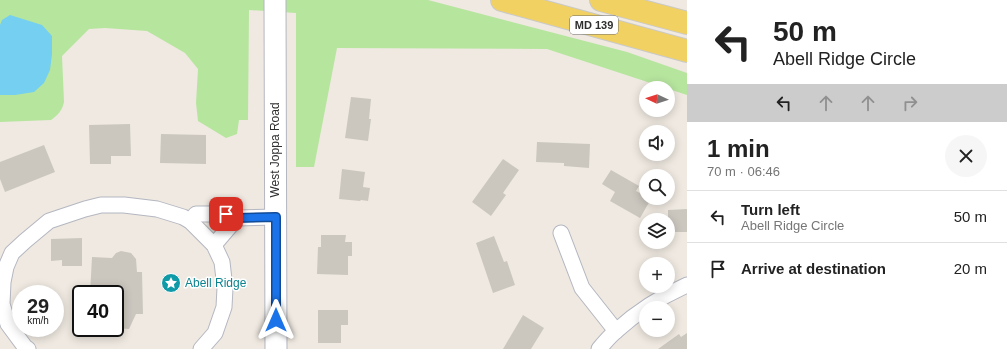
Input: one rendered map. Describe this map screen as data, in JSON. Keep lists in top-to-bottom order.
{
  "streets": {
    "main road": ["MD 139"],
    "street": ["West Joppa Road"]
  },
  "places": {
    "place": ["Abell Ridge"]
  },
  "north": "left",
  "page": {
    "turn": ["50 m", "Abell Ridge Circle"],
    "map_buttons": ["+", "−"],
    "heading": ["1 min", "70 m · 06:46"],
    "list": [
      {
        "name": "Turn left",
        "note": "Abell Ridge Circle",
        "value": "50 m"
      },
      {
        "name": "Arrive at destination",
        "value": "20 m"
      }
    ],
    "speed": "29 km/h",
    "limit": "40"
  }
}
